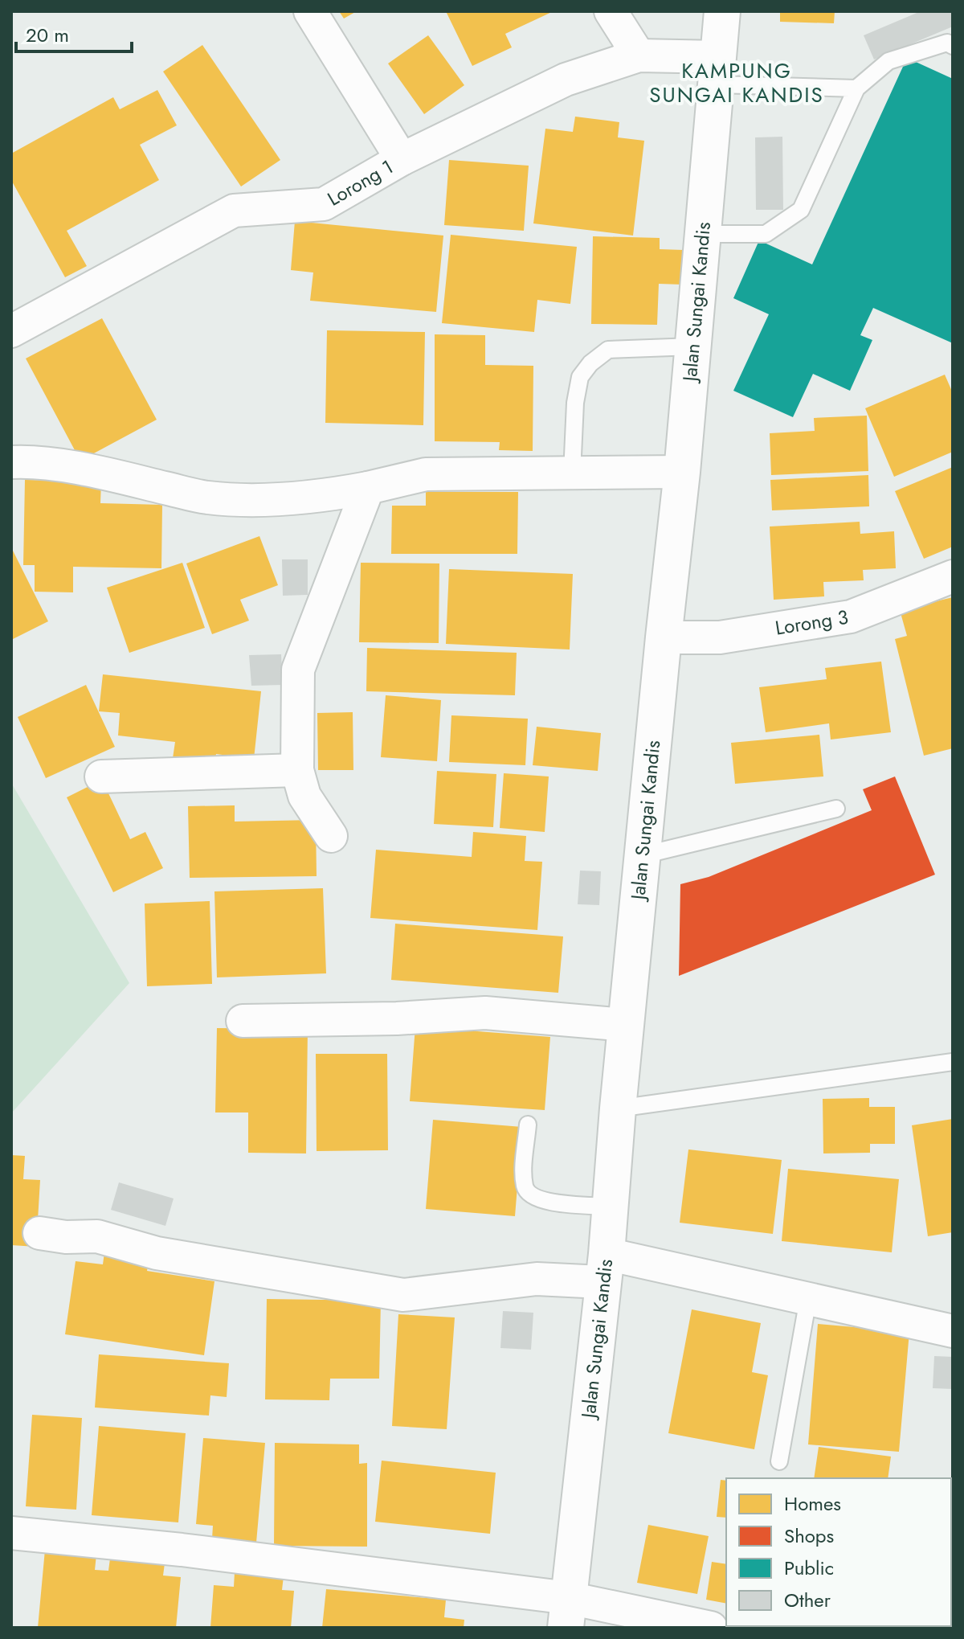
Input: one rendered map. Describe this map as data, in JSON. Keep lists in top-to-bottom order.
{
  "streets": {
    "street": ["Lorong 1", "Jalan Sungai Kandis", "Lorong 3"]
  },
  "crossings": [
    ["Lorong 1", "Jalan Sungai Kandis"],
    ["Jalan Sungai Kandis", "Lorong 3"]
  ],
  "districts": ["KAMPUNG SUNGAI KANDIS"],
  "legend": [
    "Homes",
    "Shops",
    "Public",
    "Other"
  ],
  "scale_bar": "20 m"
}
